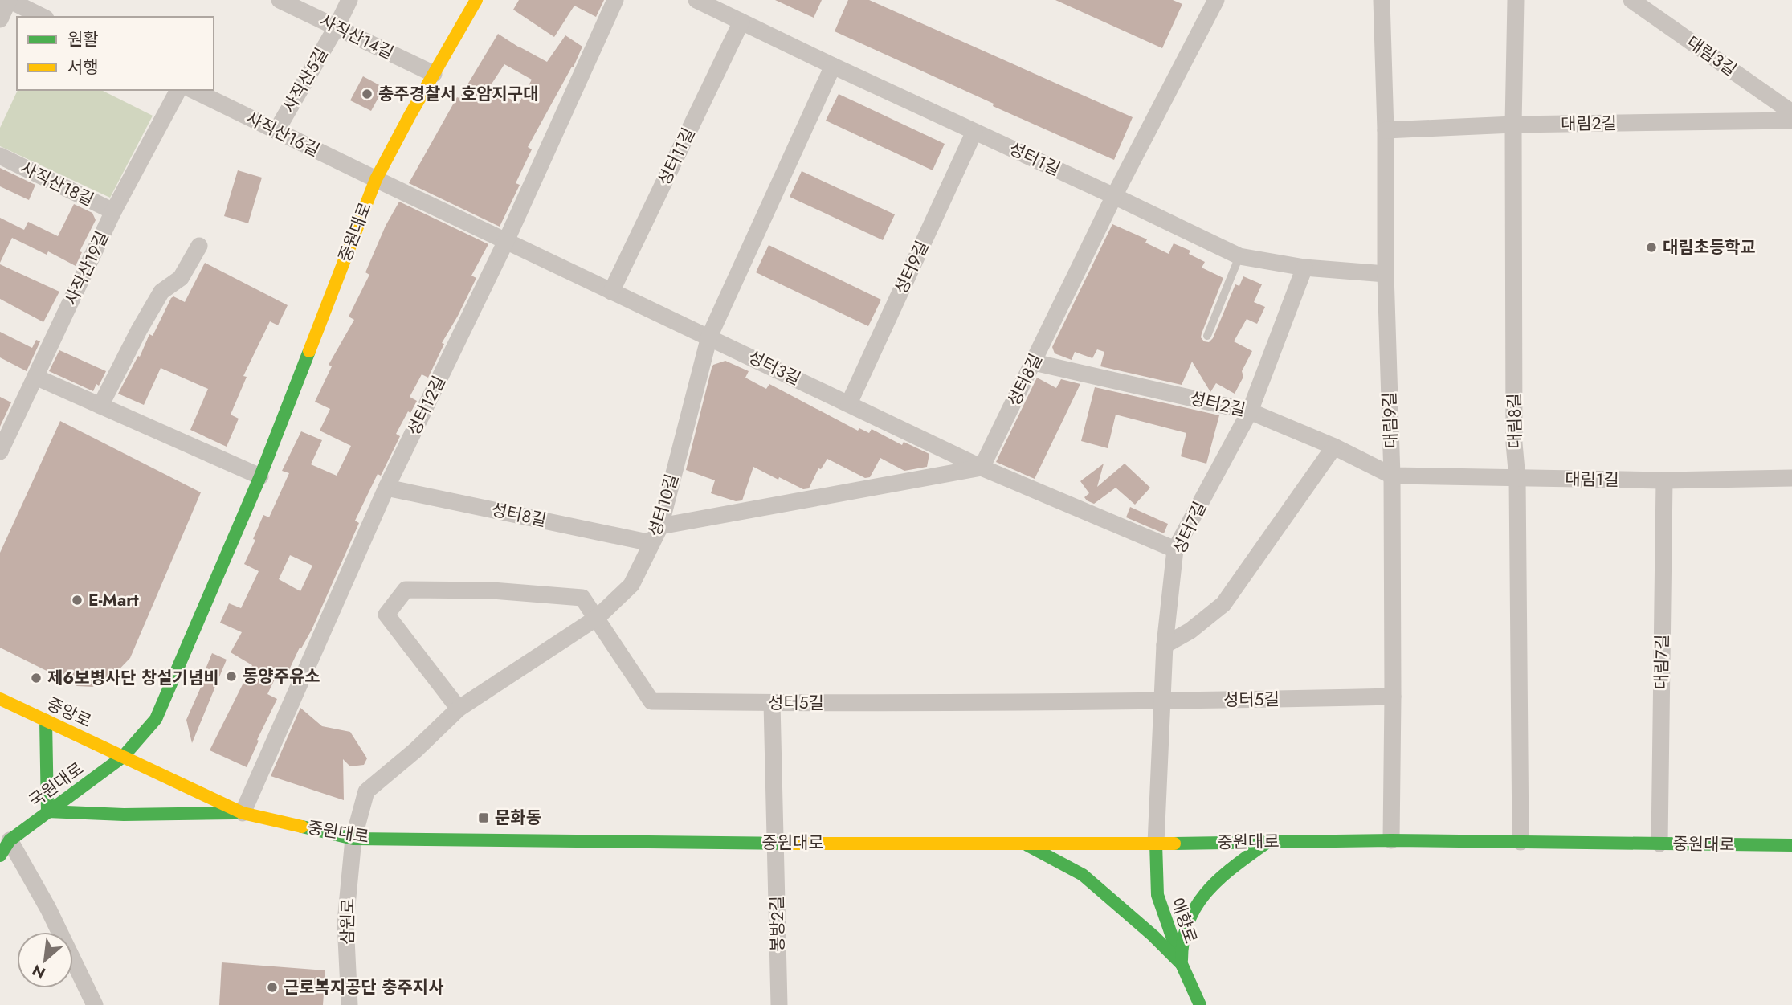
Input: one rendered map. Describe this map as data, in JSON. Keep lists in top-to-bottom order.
{
  "streets": {
    "street": [
      "사직산14길",
      "대림3길",
      "사직산5길",
      "대림2길",
      "사직산16길",
      "성터11길",
      "성터1길",
      "사직산18길",
      "중원대로",
      "성터9길",
      "사직산19길",
      "성터3길",
      "성터8길",
      "성터2길",
      "성터12길",
      "대림9길",
      "대림8길",
      "대림1길",
      "성터10길",
      "성터7길",
      "대림7길",
      "성터5길",
      "중앙로",
      "국원대로",
      "애향로",
      "삼원로",
      "봉방2길"
    ]
  },
  "crossings": [
    ["사직산14길", "사직산5길"],
    ["사직산14길", "중원대로"],
    ["사직산5길", "사직산16길"],
    ["대림2길", "대림9길"],
    ["대림2길", "대림8길"],
    ["사직산16길", "중원대로"],
    ["사직산16길", "성터3길"],
    ["성터11길", "성터1길"],
    ["성터11길", "성터3길"],
    ["성터1길", "성터9길"],
    ["성터1길", "성터8길"],
    ["성터1길", "대림9길"],
    ["성터1길", "성터10길"],
    ["성터1길", "성터7길"],
    ["사직산18길", "사직산19길"],
    ["중원대로", "성터3길"],
    ["중원대로", "성터12길"],
    ["중원대로", "대림9길"],
    ["중원대로", "대림8길"],
    ["중원대로", "성터10길"],
    ["중원대로", "성터7길"],
    ["중원대로", "대림7길"],
    ["중원대로", "중앙로"],
    ["중원대로", "국원대로"],
    ["중원대로", "애향로"],
    ["중원대로", "삼원로"],
    ["중원대로", "봉방2길"],
    ["성터9길", "성터3길"],
    ["성터3길", "성터8길"],
    ["성터3길", "성터12길"],
    ["성터3길", "성터10길"],
    ["성터3길", "성터7길"],
    ["성터8길", "성터2길"],
    ["성터8길", "성터12길"],
    ["성터8길", "성터10길"],
    ["성터2길", "대림9길"],
    ["성터2길", "대림1길"],
    ["성터2길", "성터7길"],
    ["대림9길", "대림1길"],
    ["대림9길", "성터5길"],
    ["대림8길", "대림1길"],
    ["대림1길", "대림7길"],
    ["성터10길", "성터5길"],
    ["성터10길", "삼원로"],
    ["성터7길", "성터5길"],
    ["성터7길", "애향로"],
    ["성터5길", "봉방2길"],
    ["중앙로", "국원대로"]
  ],
  "places": {
    "other": [
      "충주경찰서 호암지구대",
      "대림초등학교",
      "E-Mart",
      "동양주유소",
      "제6보병사단 창설기념비",
      "근로복지공단 충주지사"
    ],
    "transit": ["문화동"]
  },
  "legend": ["원활", "서행"],
  "north": "bottom left"
}
